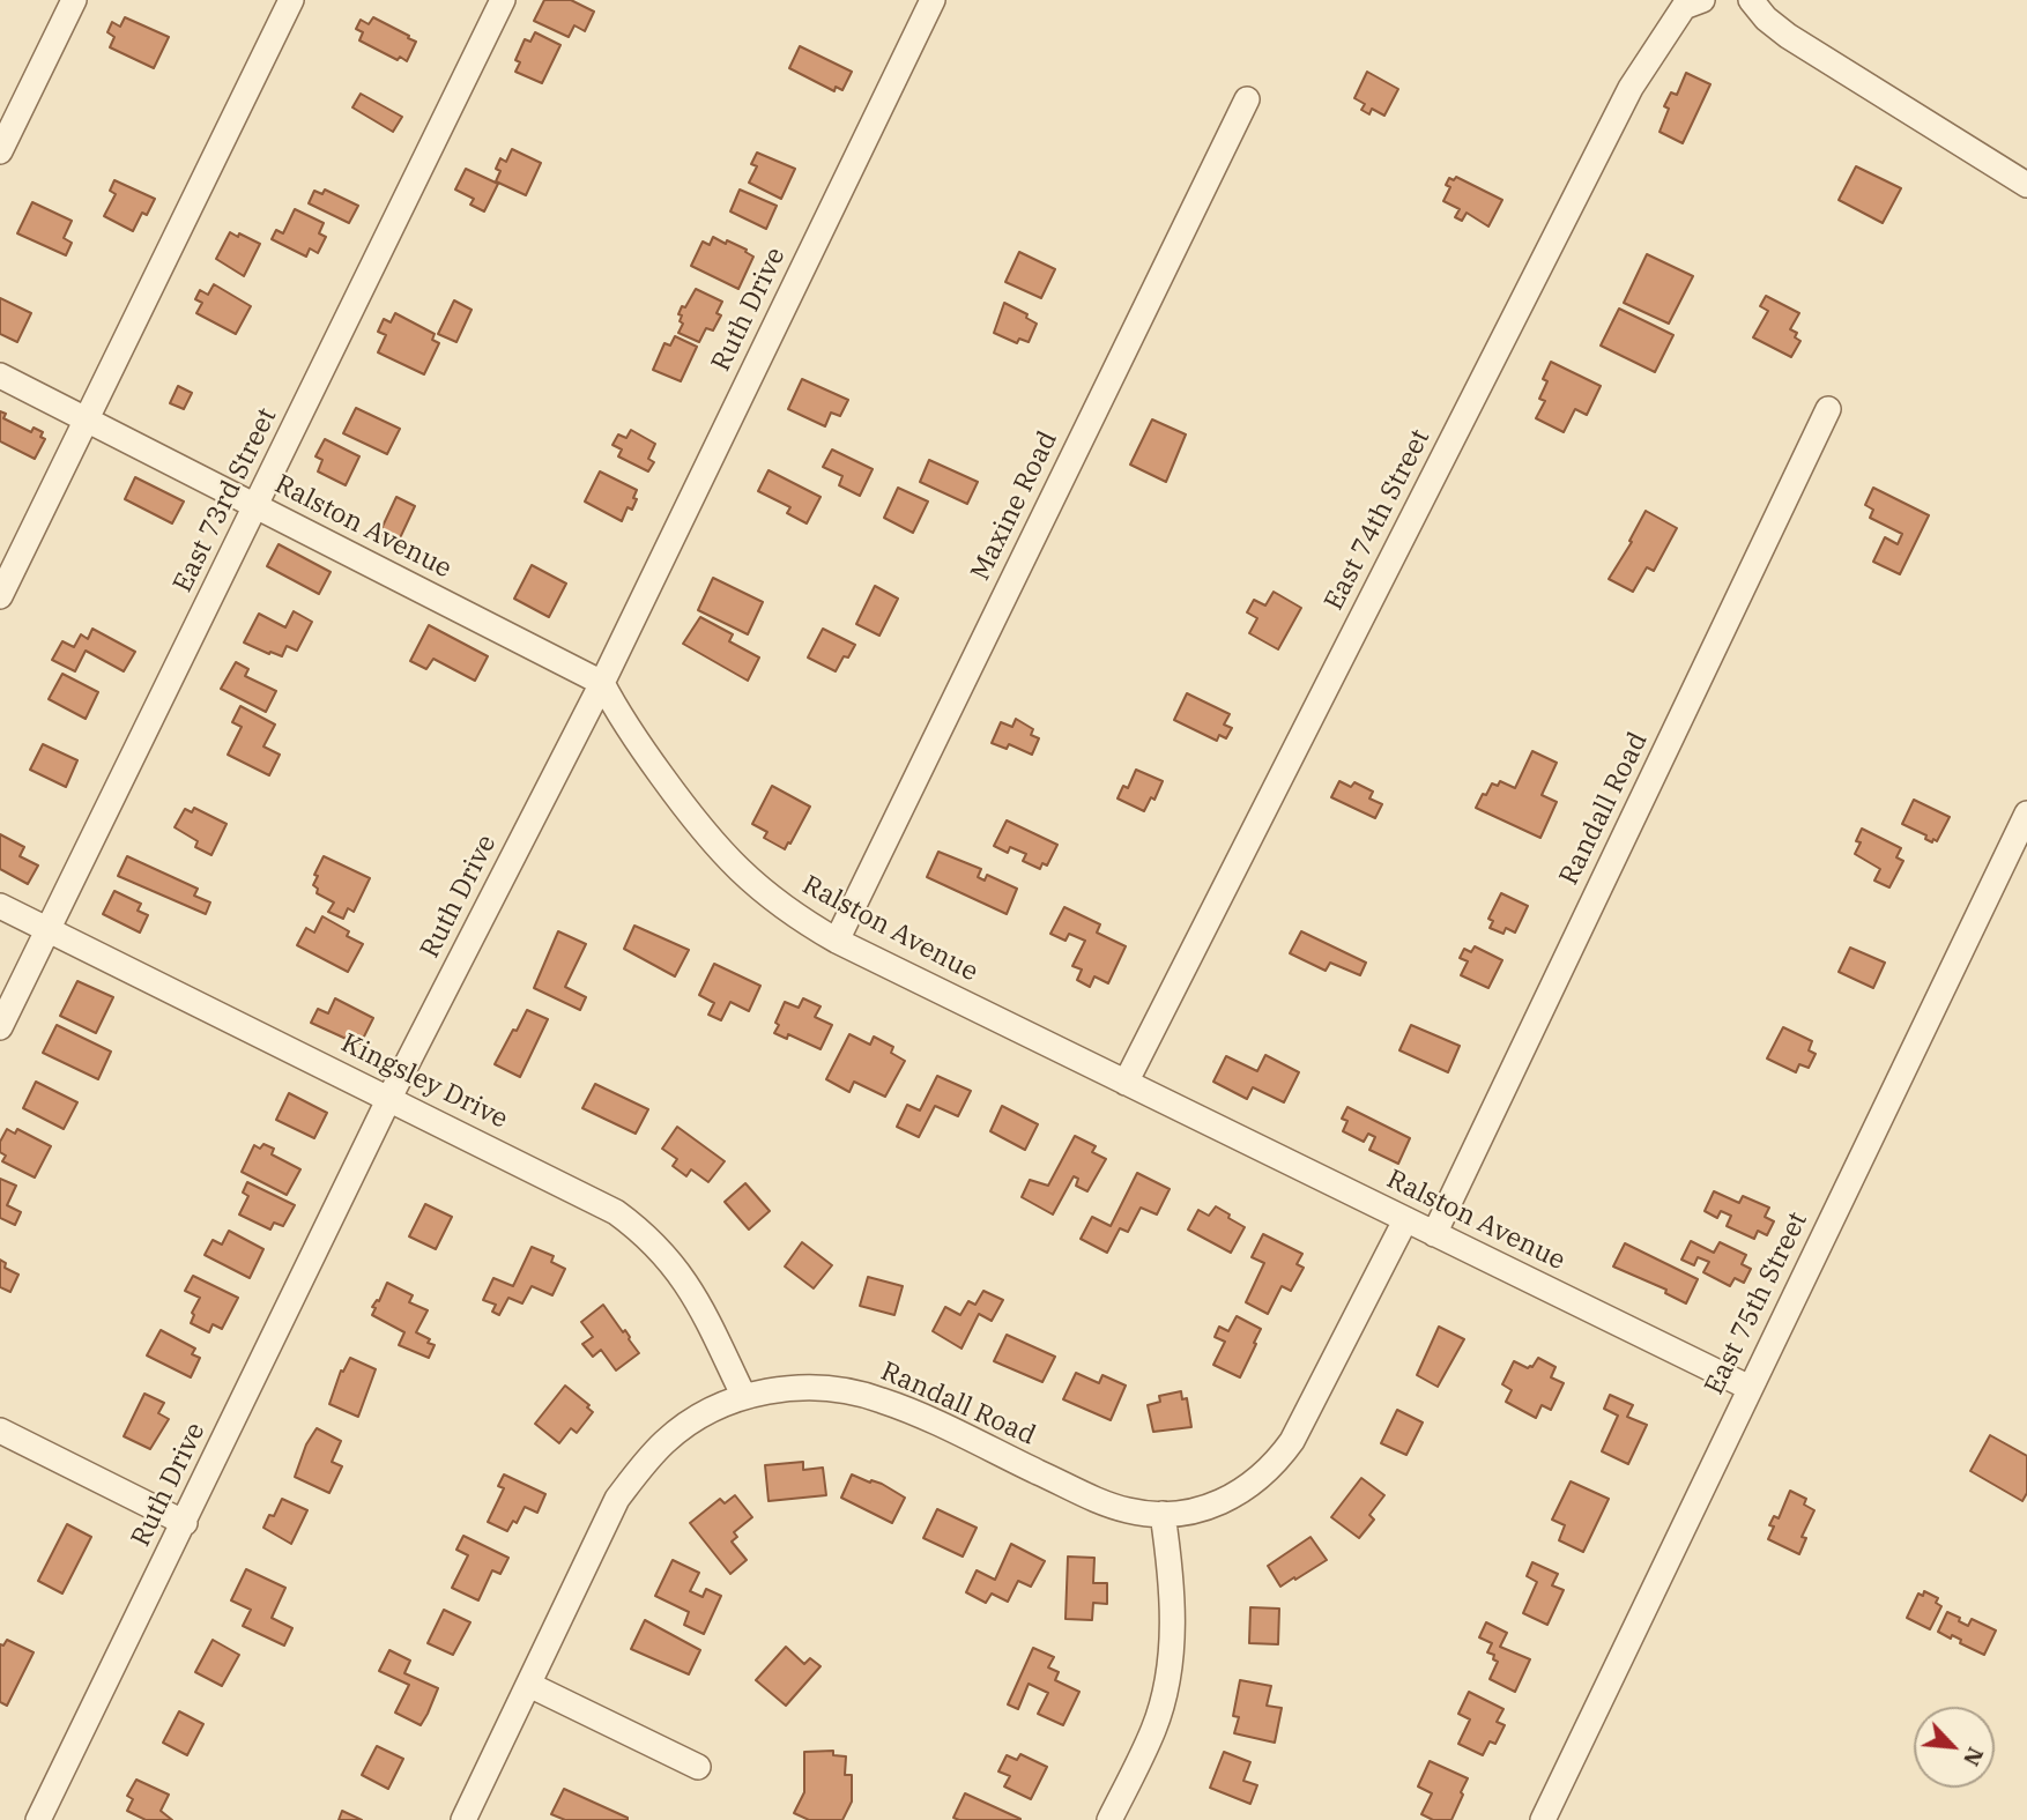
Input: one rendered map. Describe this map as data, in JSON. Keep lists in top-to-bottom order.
{
  "streets": {
    "street": [
      "Ruth Drive",
      "East 73rd Street",
      "Maxine Road",
      "East 74th Street",
      "Ralston Avenue",
      "Randall Road",
      "Kingsley Drive",
      "East 75th Street"
    ]
  },
  "crossings": [
    ["Ruth Drive", "Ralston Avenue"],
    ["Ruth Drive", "Kingsley Drive"],
    ["East 73rd Street", "Ralston Avenue"],
    ["East 73rd Street", "Kingsley Drive"],
    ["Maxine Road", "Ralston Avenue"],
    ["East 74th Street", "Ralston Avenue"],
    ["Ralston Avenue", "Randall Road"],
    ["Ralston Avenue", "East 75th Street"],
    ["Randall Road", "Kingsley Drive"]
  ],
  "north": "bottom right"
}
